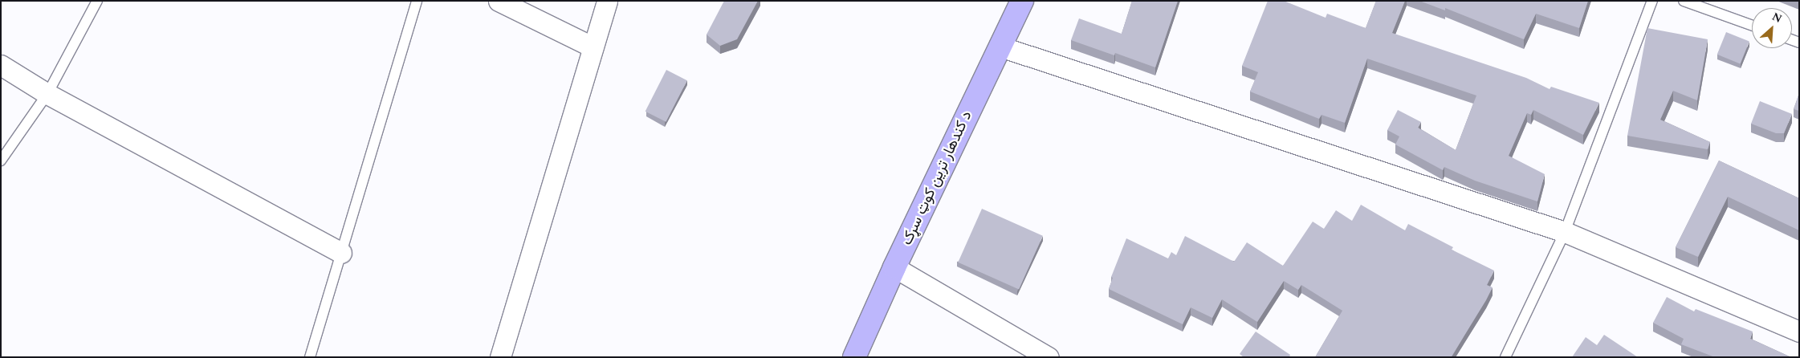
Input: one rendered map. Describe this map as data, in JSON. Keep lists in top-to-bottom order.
{
  "streets": {
    "main road": ["د کندهار ترين کوټ سړک"]
  },
  "north": "top right"
}
